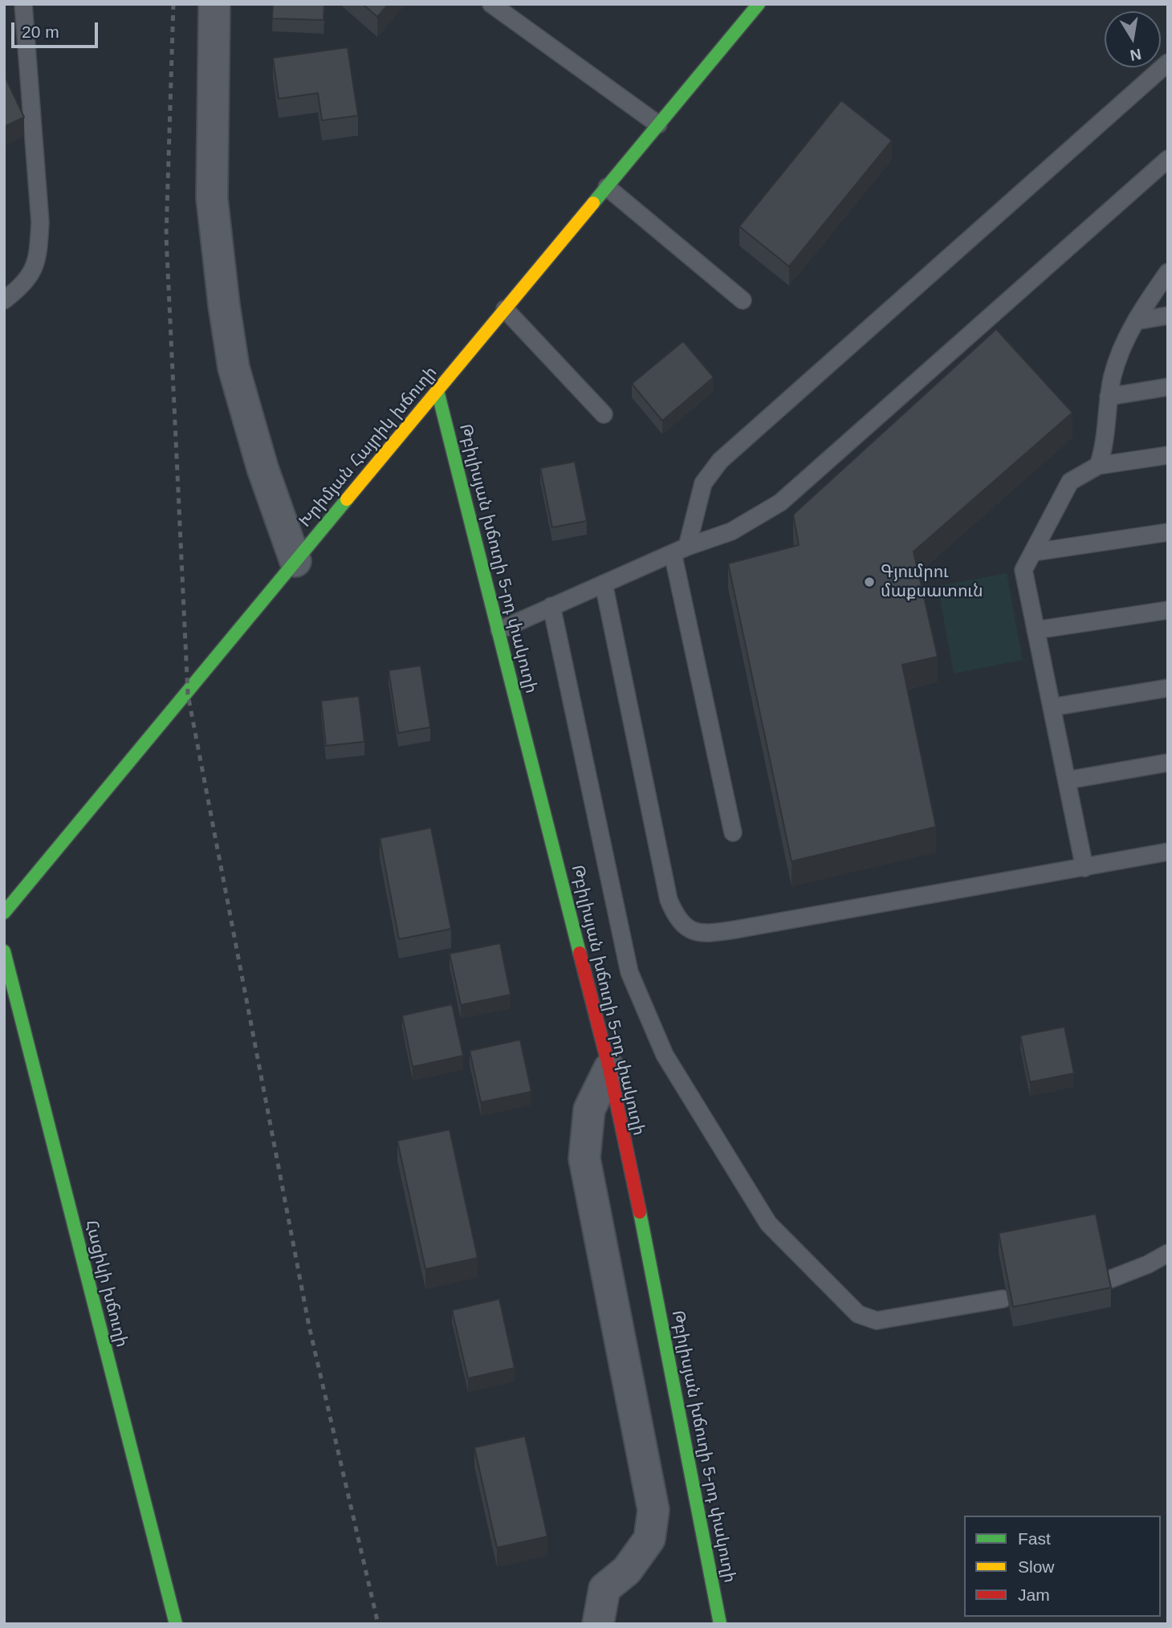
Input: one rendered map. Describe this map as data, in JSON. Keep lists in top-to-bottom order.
{
  "streets": {
    "main road": ["Խրիմյան Հայրիկ խճուղի", "Թբիլիսյան խճուղի 5-րդ փակուղի", "Հացիկի խճուղի"]
  },
  "crossings": [
    ["Խրիմյան Հայրիկ խճուղի", "Թբիլիսյան խճուղի 5-րդ փակուղի"]
  ],
  "places": ["Գյումրու մաքսատուն"],
  "legend": ["Fast", "Slow", "Jam"],
  "scale_bar": "20 m",
  "north": "bottom"
}
